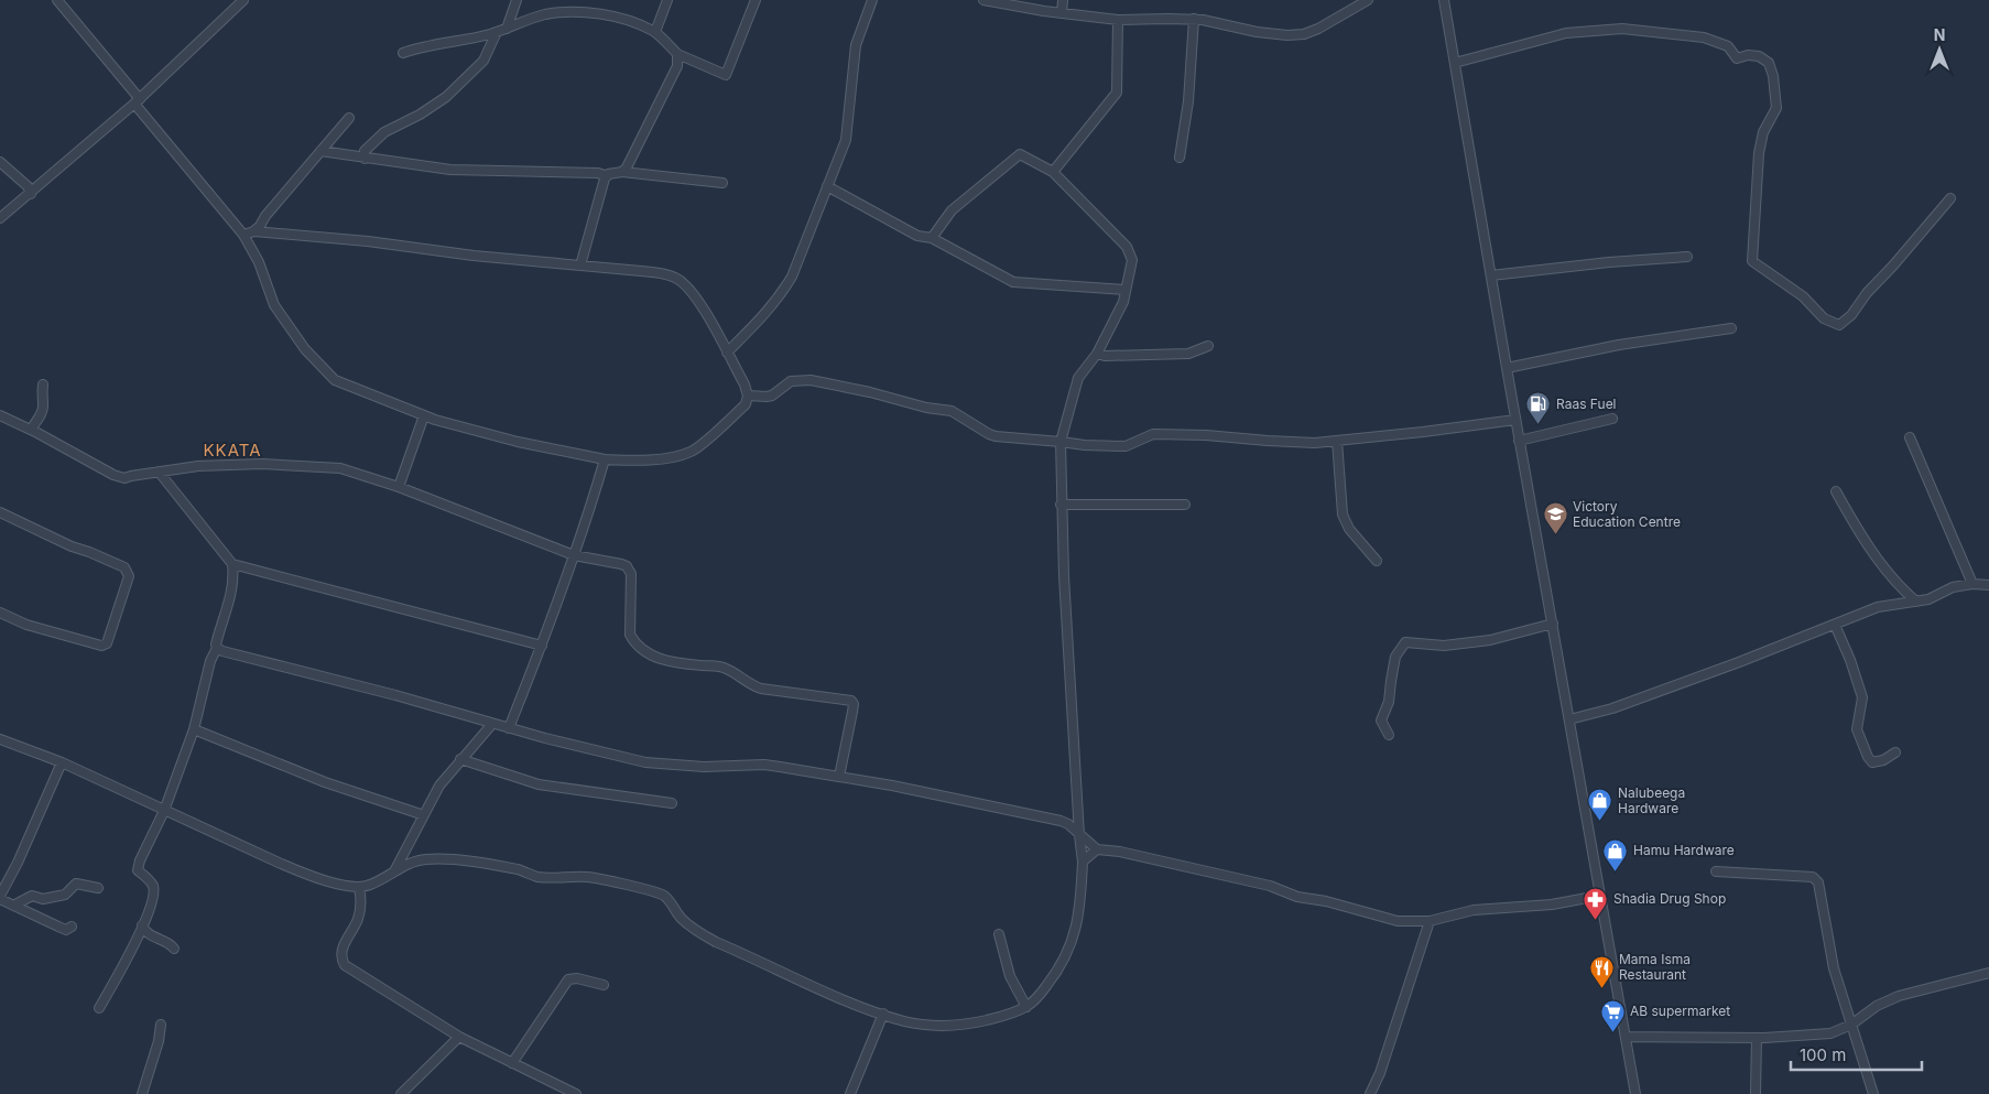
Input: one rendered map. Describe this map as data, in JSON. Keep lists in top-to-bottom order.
{
  "districts": ["KKATA"],
  "places": {
    "fuel station": ["Raas Fuel"],
    "school or university": ["Victory Education Centre"],
    "shop": ["Nalubeega Hardware", "Hamu Hardware"],
    "pharmacy": ["Shadia Drug Shop"],
    "restaurant": ["Mama Isma Restaurant"],
    "supermarket": ["AB supermarket"]
  },
  "scale_bar": "100 m",
  "north": "top"
}
